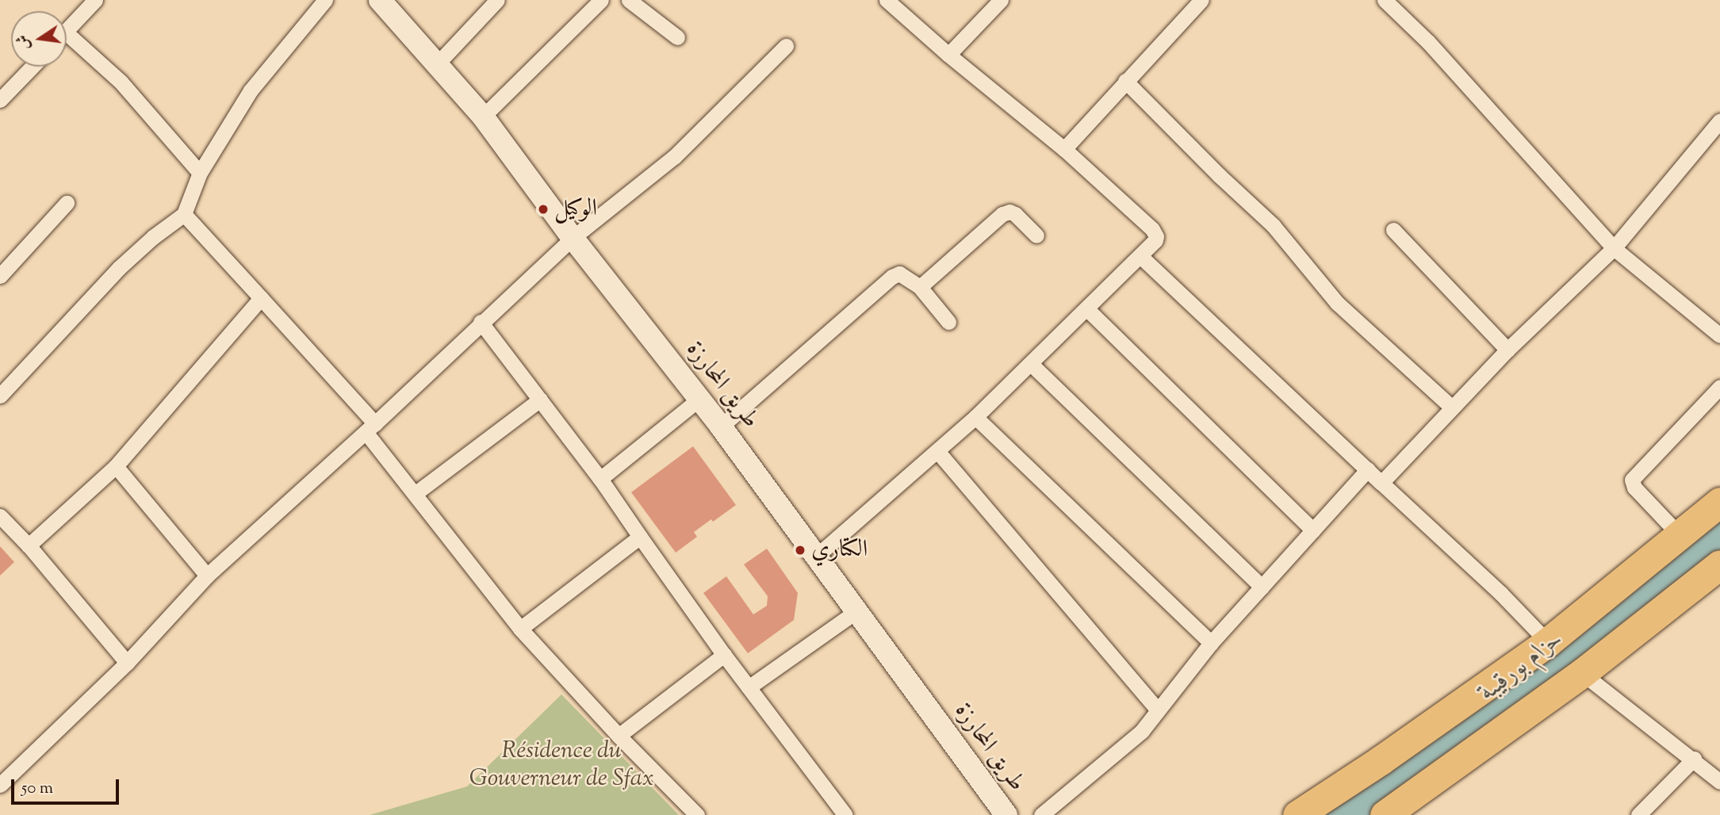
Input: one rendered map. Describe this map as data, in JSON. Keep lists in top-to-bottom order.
{
  "streets": {
    "main road": ["طريق المحارزة"]
  },
  "water": ["حزام بورقيبة"],
  "parks": ["Résidence du Gouverneur de Sfax"],
  "places": ["الوكيل", "الكتاري"],
  "scale_bar": "50 m",
  "north": "left"
}
